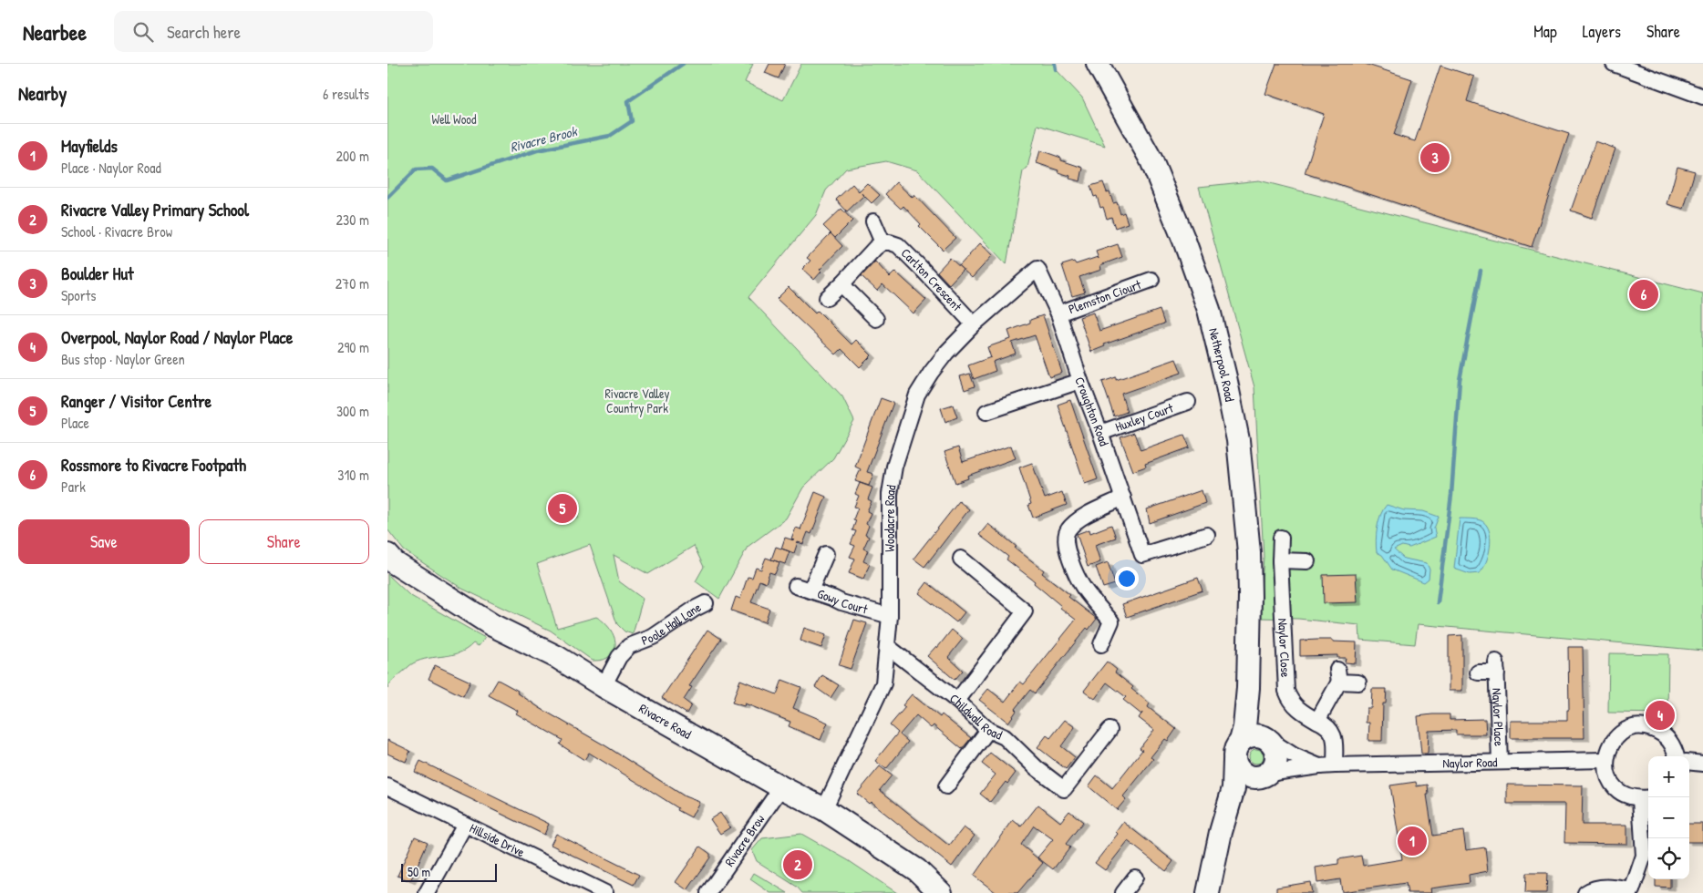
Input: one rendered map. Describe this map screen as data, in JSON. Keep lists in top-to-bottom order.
{
  "streets": {
    "main road": ["Netherpool Road", "Rivacre Road"],
    "street": [
      "Carlton Crescent",
      "Plemston Ciourt",
      "Croughton Road",
      "Huxley Court",
      "Woodacre Road",
      "Gowy Court",
      "Poole Hall Lane",
      "Naylor Close",
      "Childwall Road",
      "Naylor Place",
      "Naylor Road",
      "Hillside Drive",
      "Rivacre Brow"
    ]
  },
  "crossings": [
    ["Carlton Crescent", "Woodacre Road"],
    ["Plemston Ciourt", "Croughton Road"],
    ["Netherpool Road", "Naylor Road"],
    ["Croughton Road", "Huxley Court"],
    ["Croughton Road", "Woodacre Road"],
    ["Woodacre Road", "Gowy Court"],
    ["Woodacre Road", "Childwall Road"],
    ["Woodacre Road", "Rivacre Road"],
    ["Poole Hall Lane", "Rivacre Road"],
    ["Naylor Close", "Naylor Road"],
    ["Naylor Place", "Naylor Road"],
    ["Rivacre Road", "Rivacre Brow"]
  ],
  "water": ["Rivacre Brook"],
  "parks": ["Well Wood", "Rivacre Valley Country Park"],
  "scale_bar": "50 m",
  "page": {
    "header": "Nearbee",
    "search": "Search here",
    "nav": ["Map", "Layers", "Share"],
    "heading": ["Nearby", "6 results"],
    "list": [
      {
        "mark": "1",
        "name": "Mayfields",
        "note": "Place · Naylor Road",
        "value": "200 m"
      },
      {
        "mark": "2",
        "name": "Rivacre Valley Primary School",
        "note": "School · Rivacre Brow",
        "value": "230 m"
      },
      {
        "mark": "3",
        "name": "Boulder Hut",
        "note": "Sports",
        "value": "270 m"
      },
      {
        "mark": "4",
        "name": "Overpool, Naylor Road / Naylor Place",
        "note": "Bus stop · Naylor Green",
        "value": "290 m"
      },
      {
        "mark": "5",
        "name": "Ranger / Visitor Centre",
        "note": "Place",
        "value": "300 m"
      },
      {
        "mark": "6",
        "name": "Rossmore to Rivacre Footpath",
        "note": "Park",
        "value": "310 m"
      }
    ],
    "pins": [
      "3",
      "6",
      "5",
      "4",
      "1",
      "2"
    ],
    "buttons": ["Save", "Share"],
    "map_buttons": ["+", "−"],
    "scale": "50 m"
  }
}
